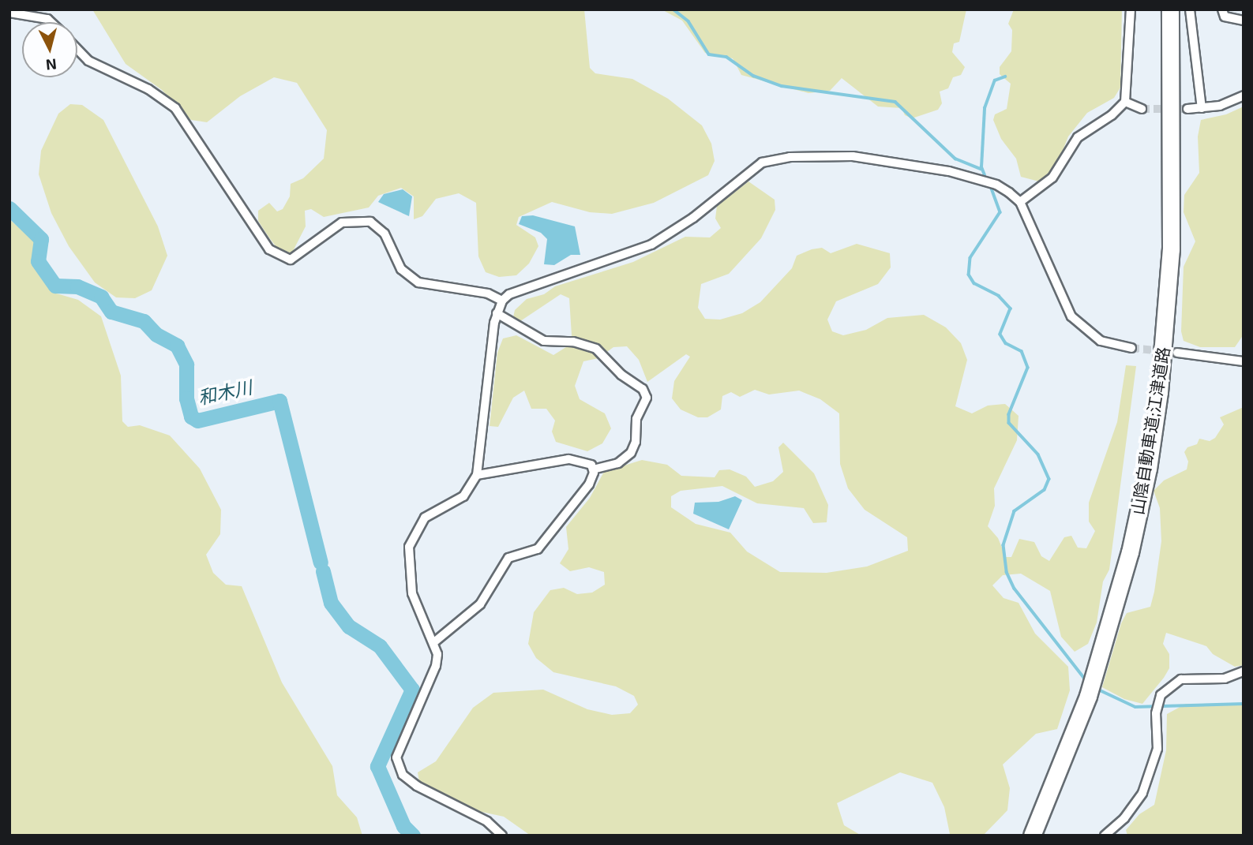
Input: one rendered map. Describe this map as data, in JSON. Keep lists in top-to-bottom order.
{
  "streets": {
    "highway": ["山陰自動車道;江津道路"]
  },
  "water": ["和木川"],
  "north": "bottom"
}
